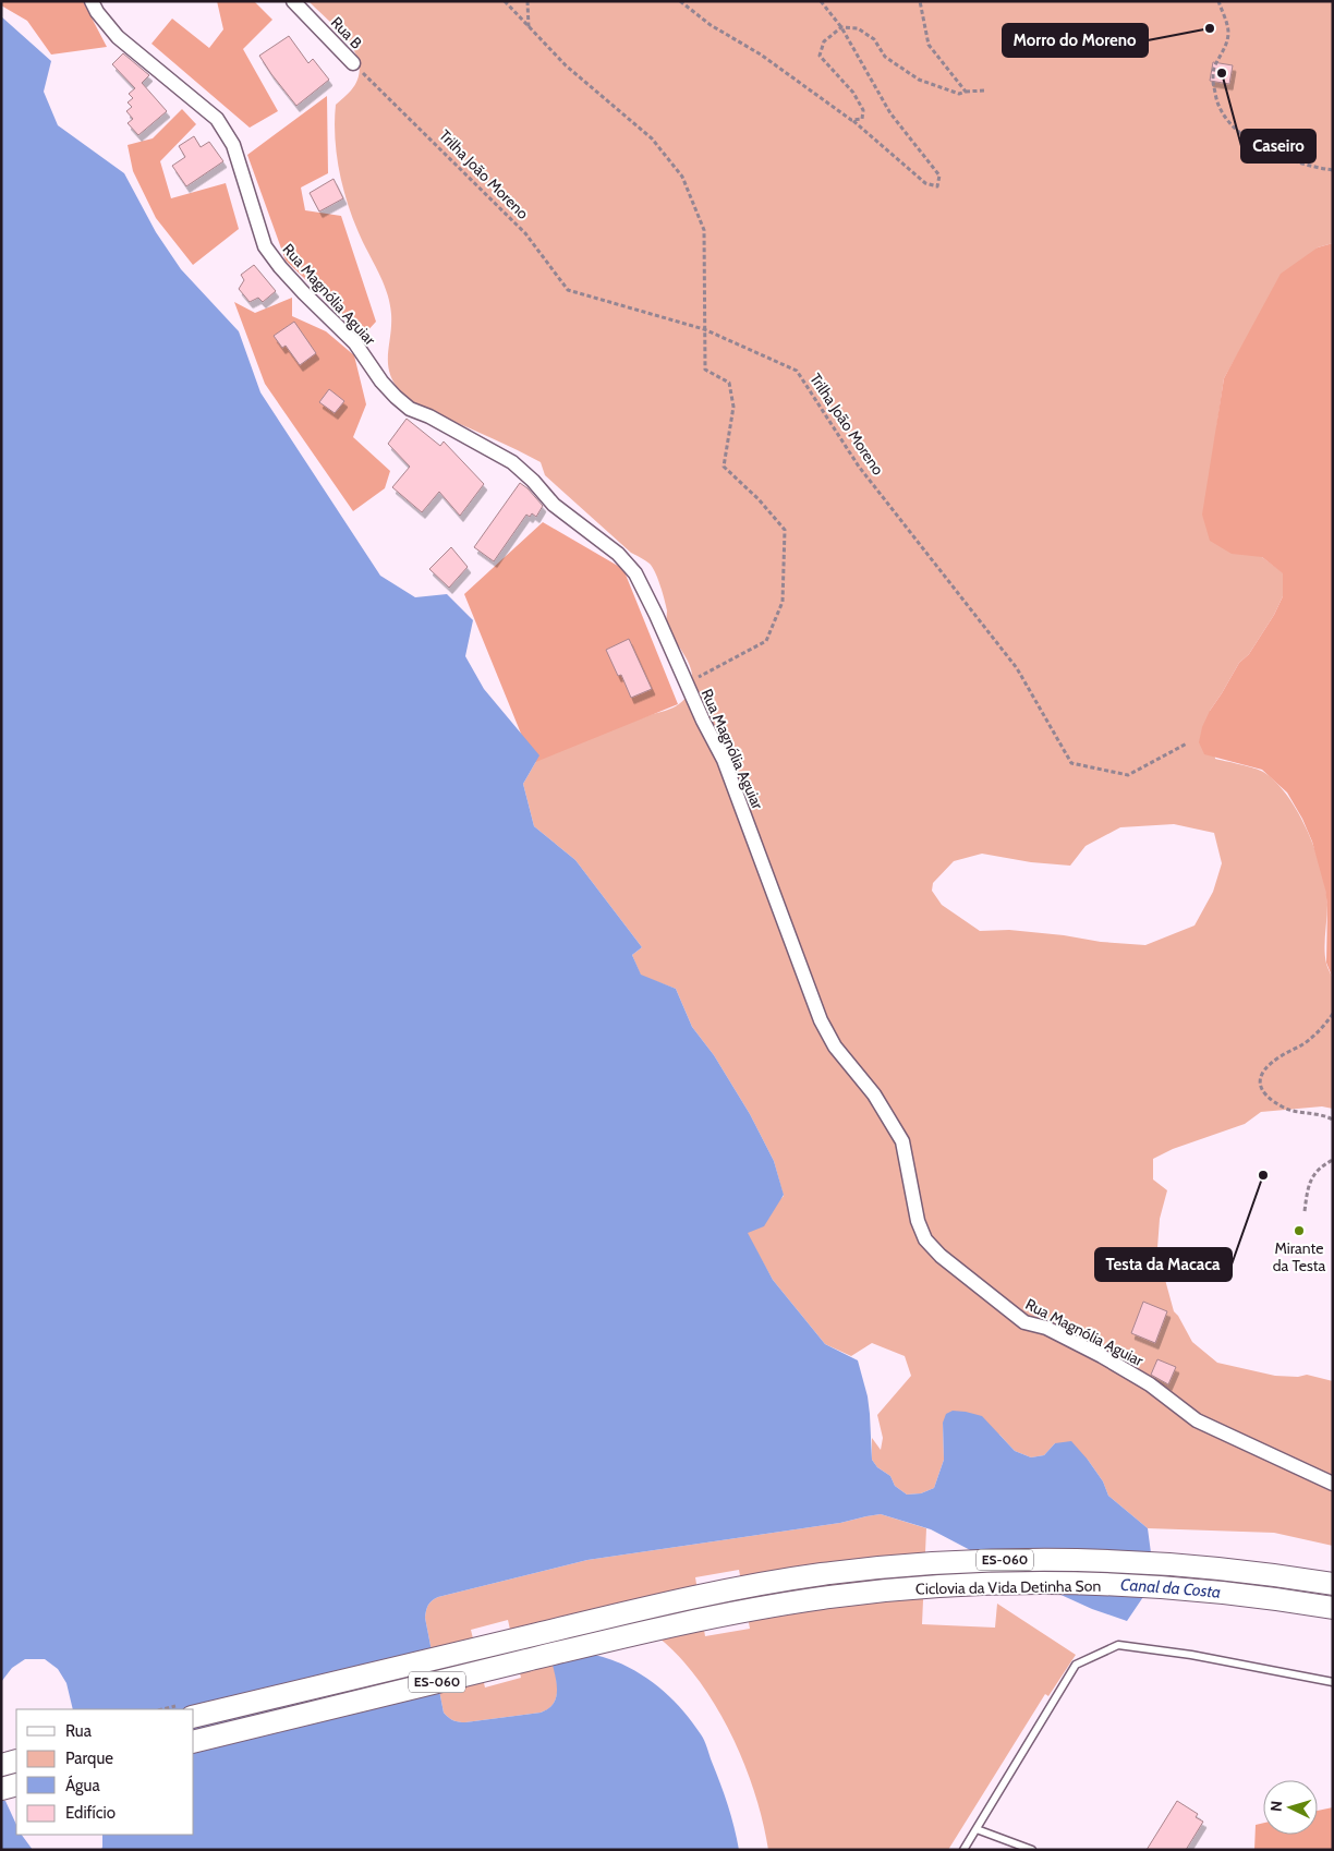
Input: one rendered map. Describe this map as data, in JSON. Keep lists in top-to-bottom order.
{
  "streets": {
    "main road": ["ES-060"],
    "street": ["Rua B", "Rua Magnólia Aguiar"],
    "path": ["Trilha João Moreno"]
  },
  "crossings": [
    ["Rua B", "Trilha João Moreno"]
  ],
  "water": ["Canal da Costa"],
  "places": [
    "Morro do Moreno",
    "Caseiro",
    "Testa da Macaca",
    "Mirante da Testa"
  ],
  "legend": [
    "Rua",
    "Parque",
    "Água",
    "Edifício"
  ],
  "north": "left"
}
